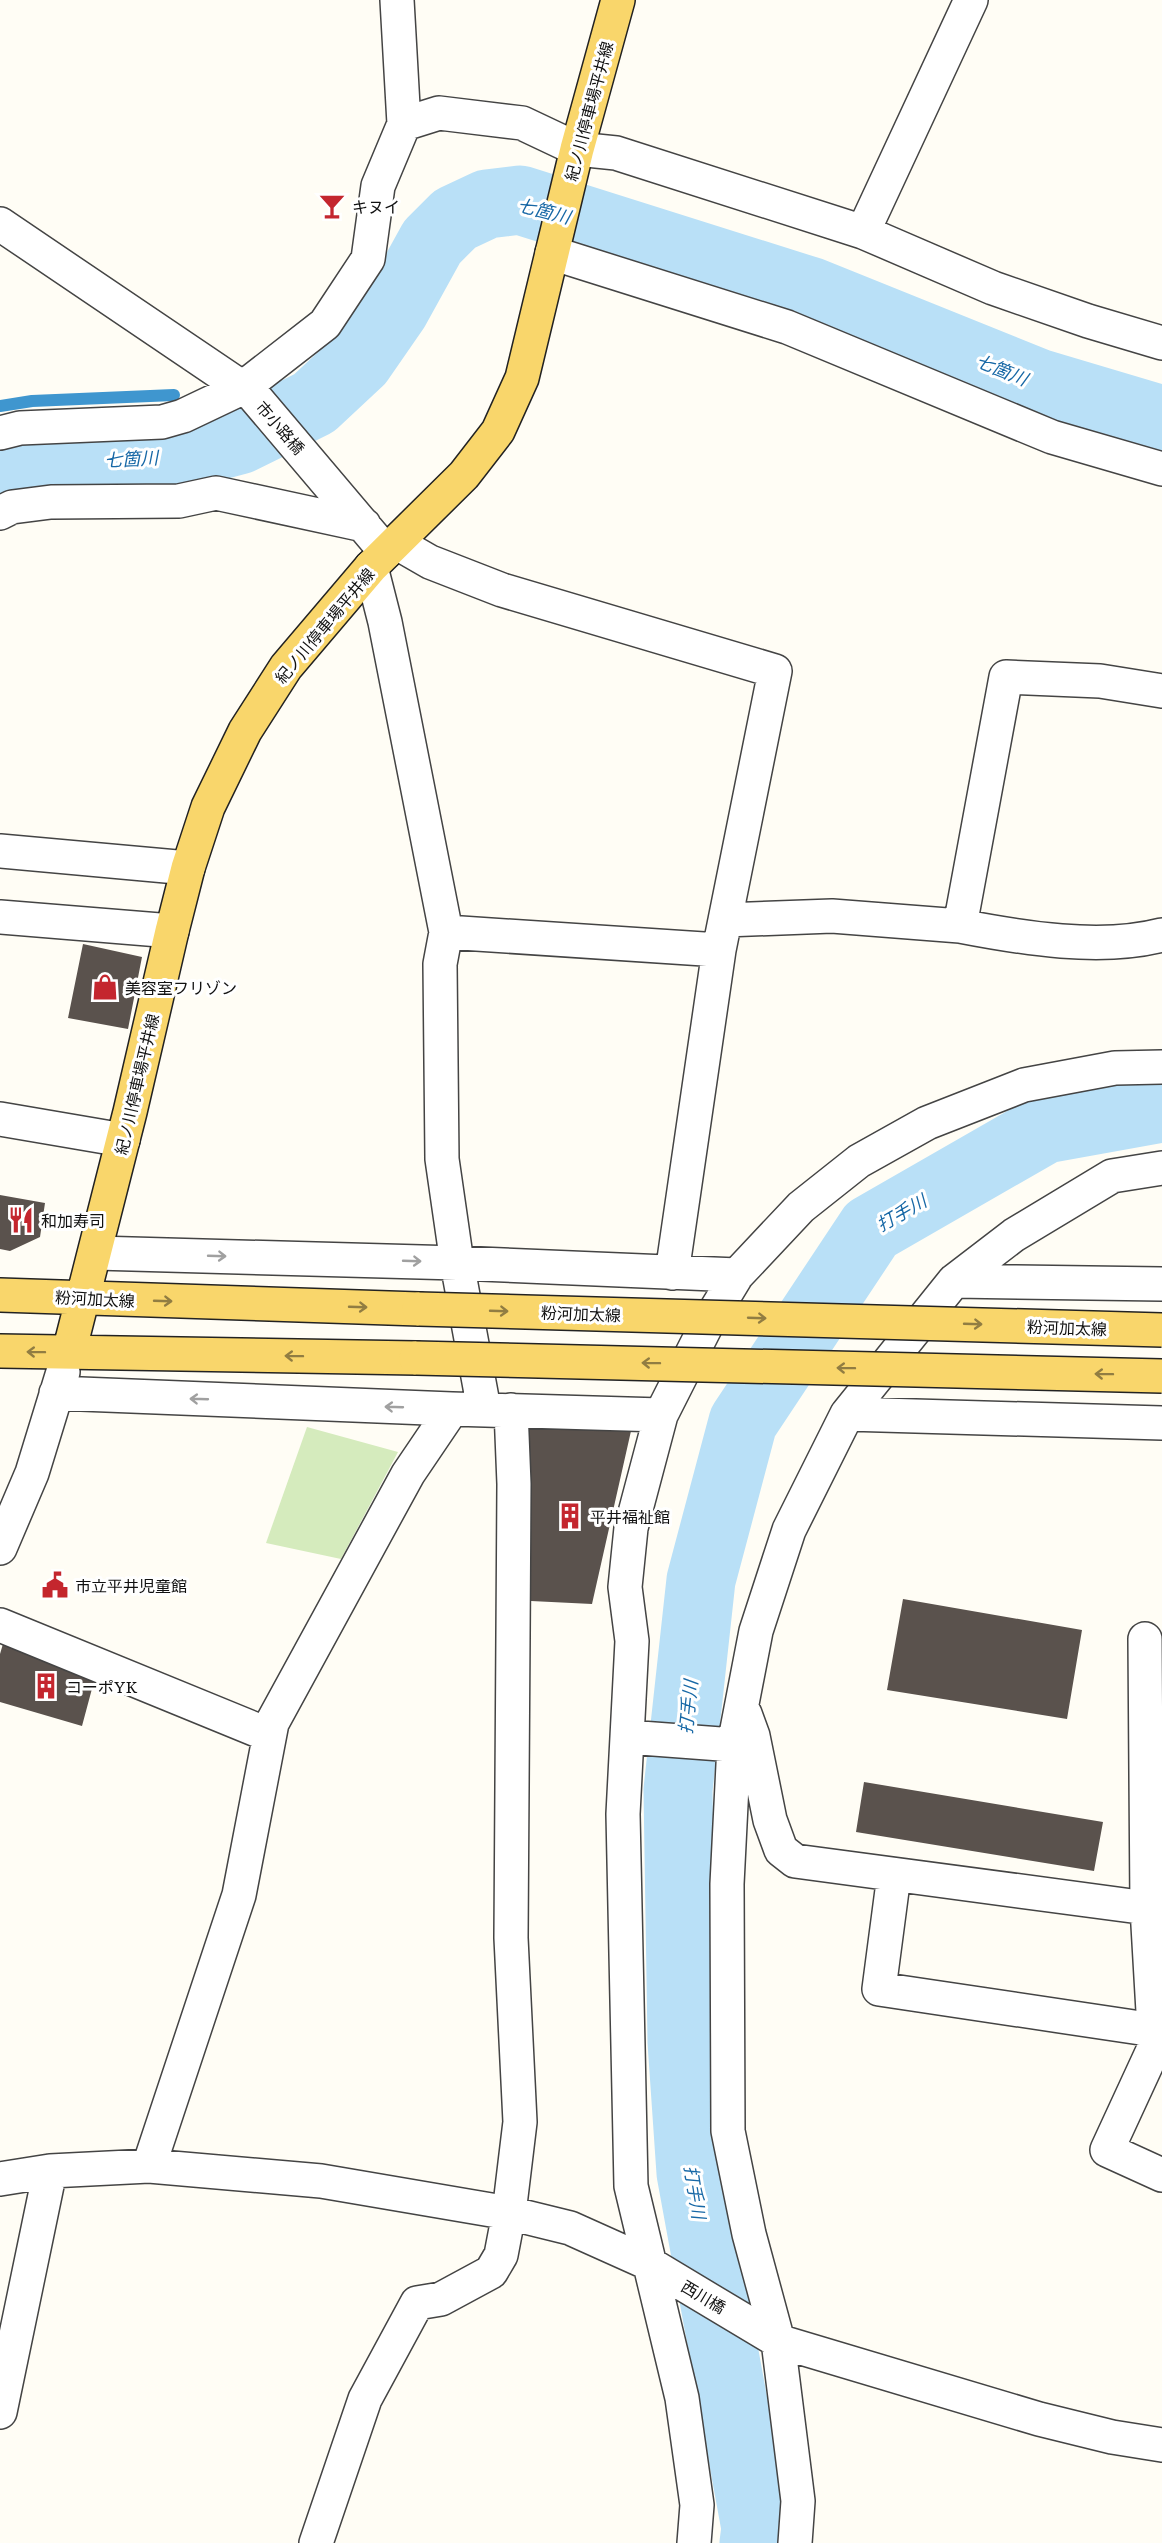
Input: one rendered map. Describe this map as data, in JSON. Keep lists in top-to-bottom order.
{
  "streets": {
    "main road": ["紀ノ川停車場平井線", "粉河加太線"],
    "street": ["市小路橋", "西川橋"]
  },
  "crossings": [
    ["紀ノ川停車場平井線", "市小路橋"],
    ["紀ノ川停車場平井線", "粉河加太線"]
  ],
  "water": ["七箇川", "打手川"],
  "places": {
    "bar": ["キヌイ"],
    "shop": ["美容室フリゾン"],
    "restaurant": ["和加寿司"],
    "building": ["平井福祉館", "コーポYK"],
    "public building": ["市立平井児童館"]
  }
}
